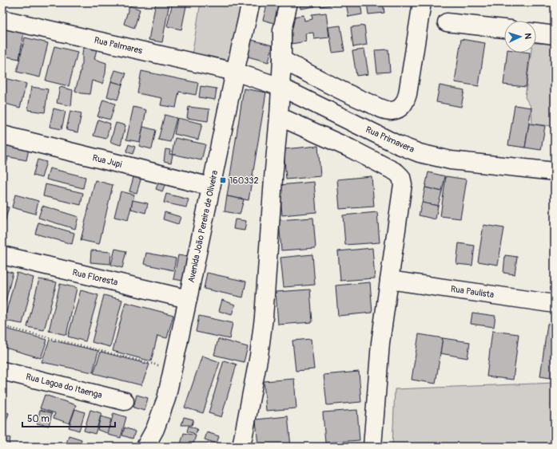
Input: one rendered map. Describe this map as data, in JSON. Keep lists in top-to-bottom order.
{
  "streets": {
    "street": [
      "Rua Palmares",
      "Rua Primavera",
      "Rua Jupi",
      "Avenida João Pereira de Oliveira",
      "Rua Floresta",
      "Rua Paulista",
      "Rua Lagoa do Itaenga"
    ]
  },
  "crossings": [
    ["Rua Palmares", "Rua Primavera"],
    ["Rua Palmares", "Avenida João Pereira de Oliveira"],
    ["Rua Primavera", "Avenida João Pereira de Oliveira"],
    ["Rua Jupi", "Avenida João Pereira de Oliveira"],
    ["Avenida João Pereira de Oliveira", "Rua Floresta"]
  ],
  "places": {
    "transit": ["160332"]
  },
  "scale_bar": "50 m",
  "north": "right"
}
